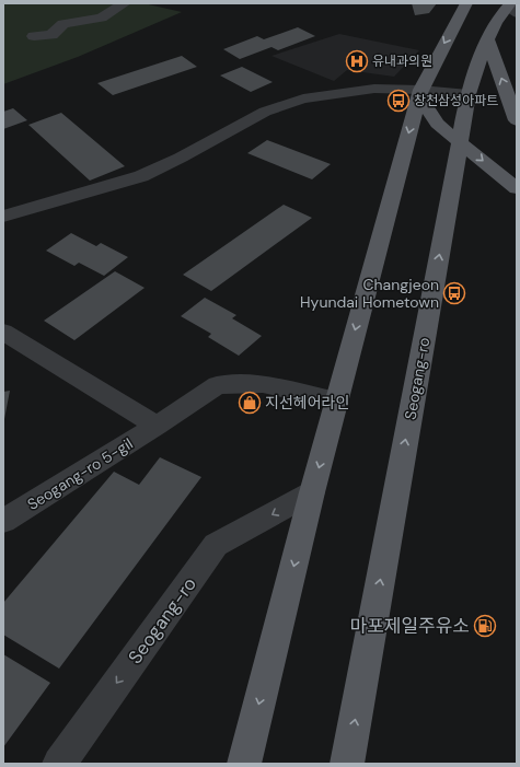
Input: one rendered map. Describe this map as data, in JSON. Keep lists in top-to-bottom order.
{
  "streets": {
    "main road": ["Seogang-ro"],
    "street": ["Seogang-ro 5-gil"]
  },
  "places": {
    "hospital": ["유내과의원"],
    "bus stop": ["창천삼성아파트", "Changjeon Hyundai Hometown"],
    "shop": ["지선헤어라인"],
    "fuel station": ["마포제일주유소"]
  }
}
